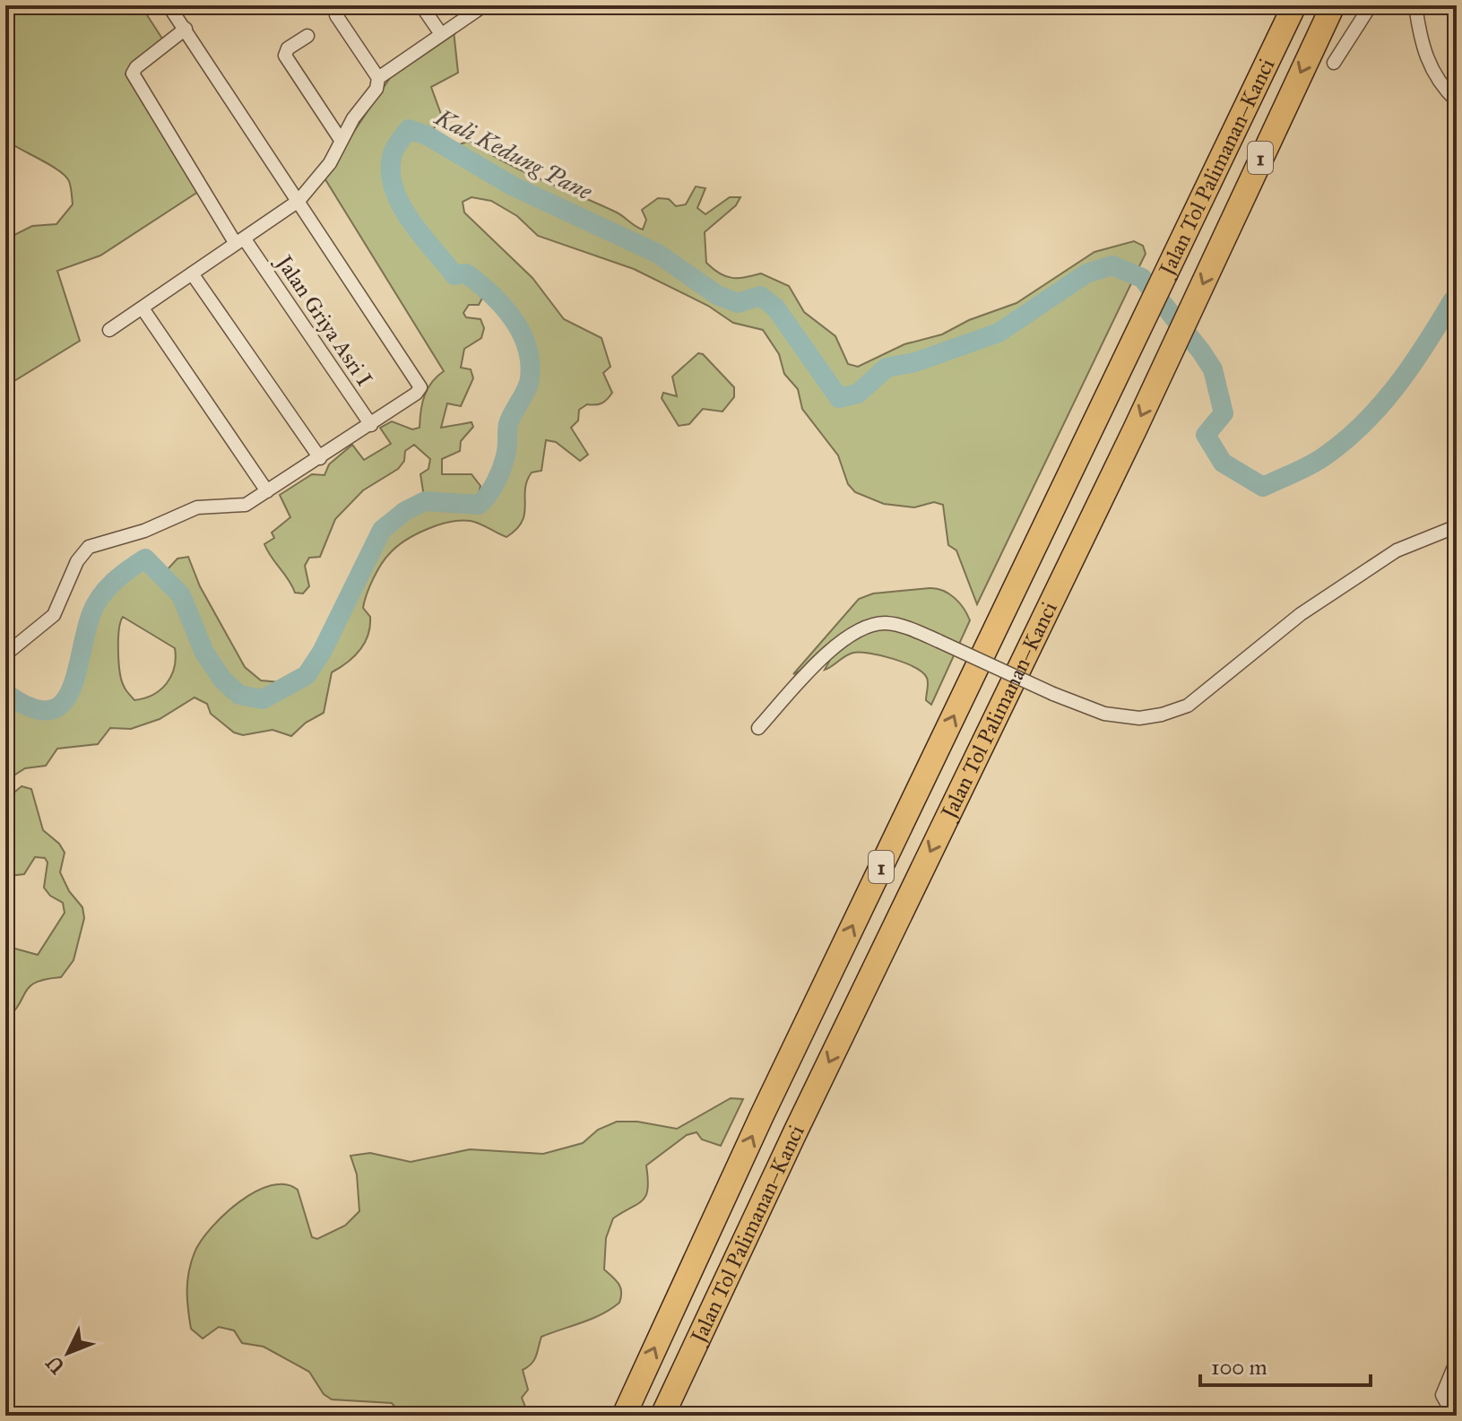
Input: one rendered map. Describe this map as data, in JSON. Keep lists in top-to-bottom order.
{
  "streets": {
    "highway": ["1", "Jalan Tol Palimanan–Kanci"],
    "street": ["Jalan Griya Asri I"]
  },
  "water": ["Kali Kedung Pane"],
  "scale_bar": "100 m",
  "north": "bottom left"
}
